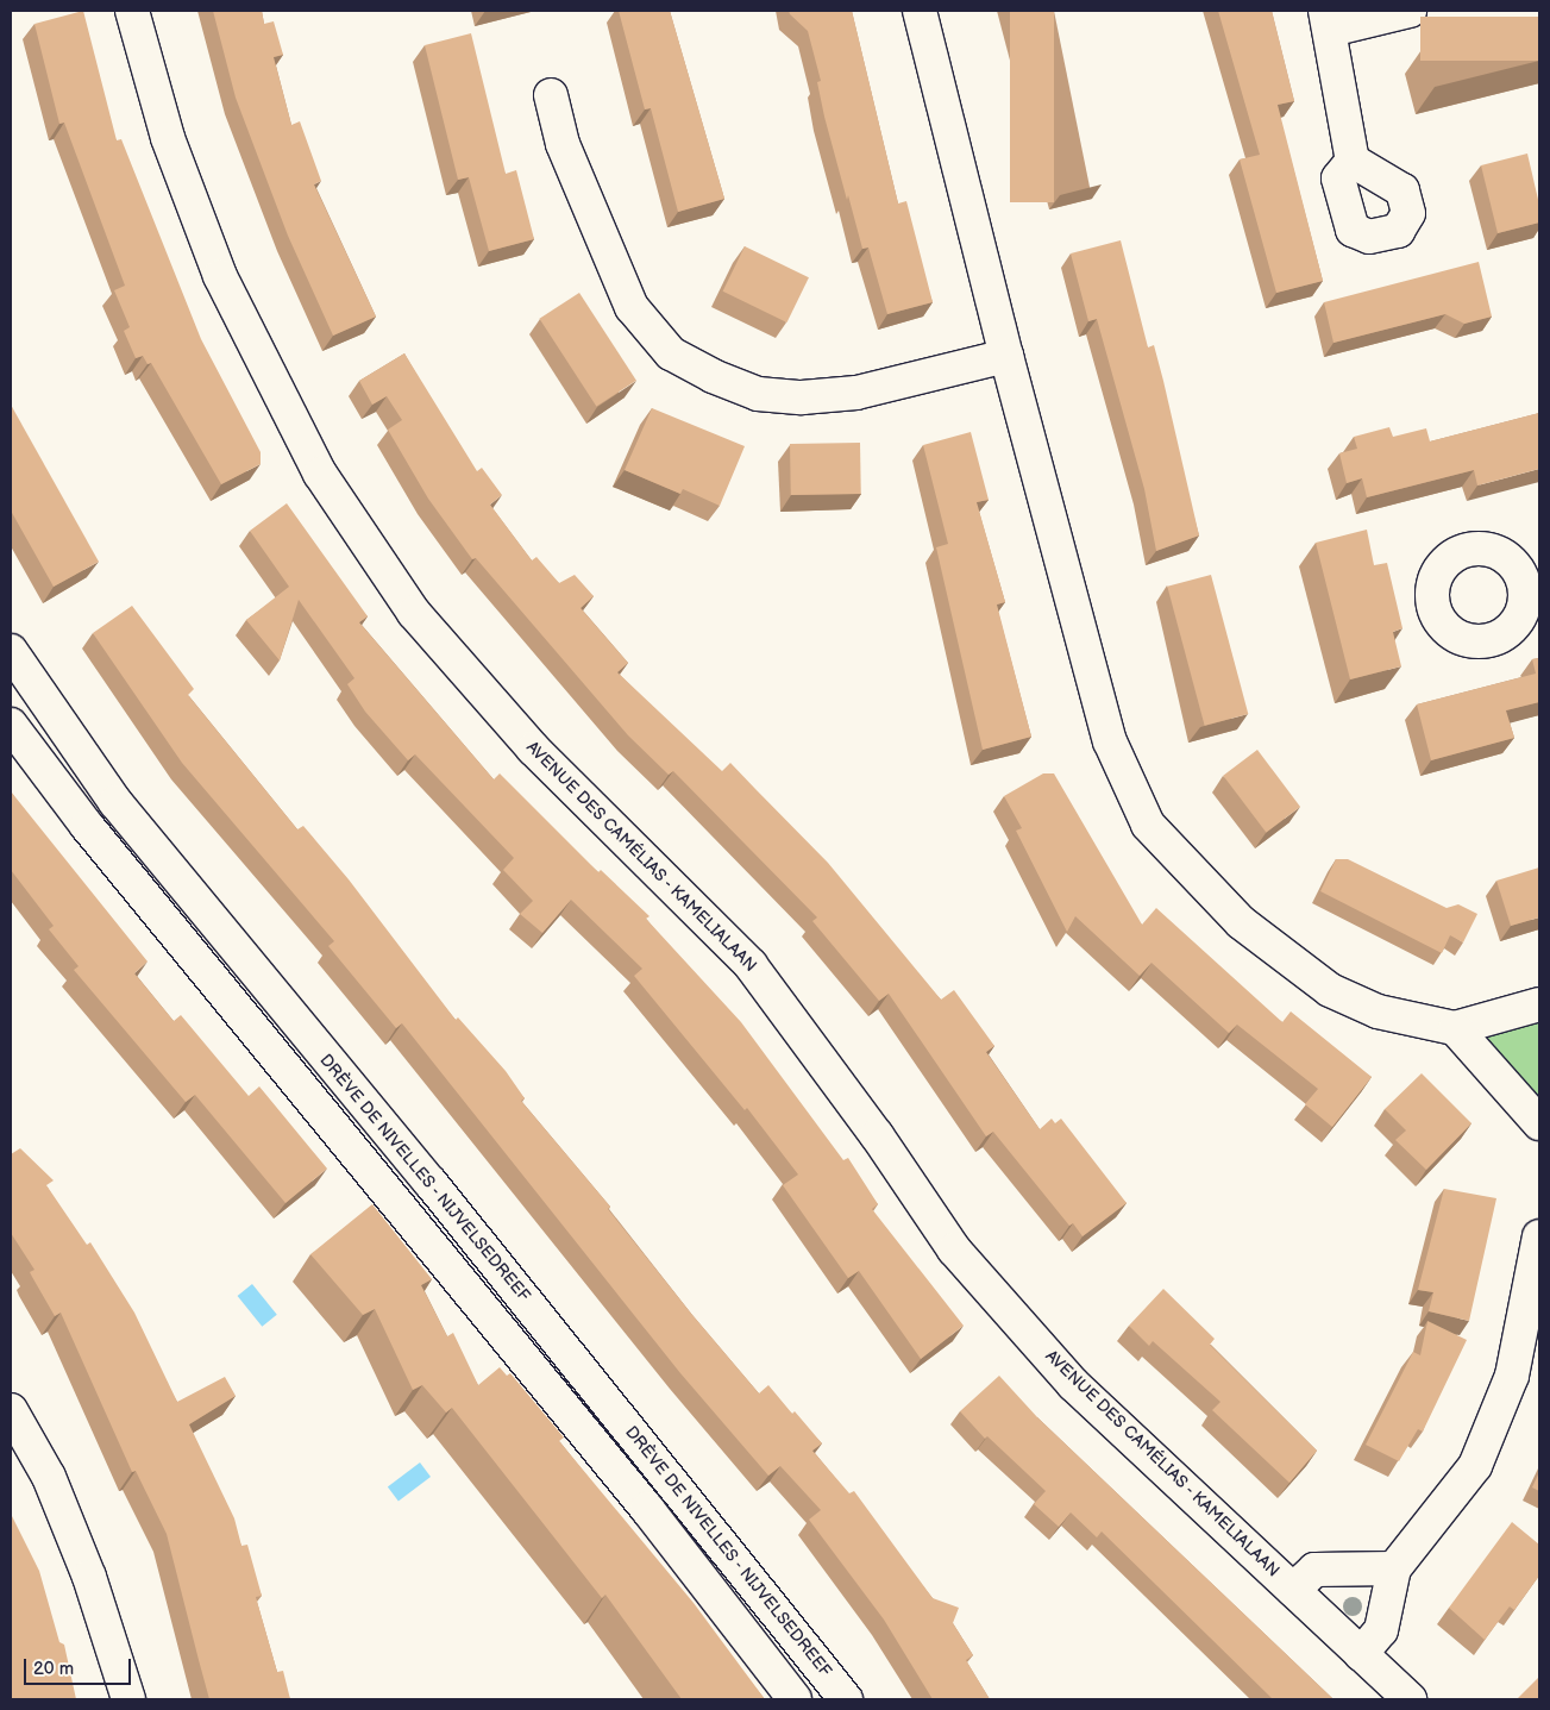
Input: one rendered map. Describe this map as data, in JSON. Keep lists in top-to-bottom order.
{
  "streets": {
    "street": ["AVENUE DES CAMÉLIAS - KAMELIALAAN", "DRÈVE DE NIVELLES - NIJVELSEDREEF"]
  },
  "scale_bar": "20 m"
}
